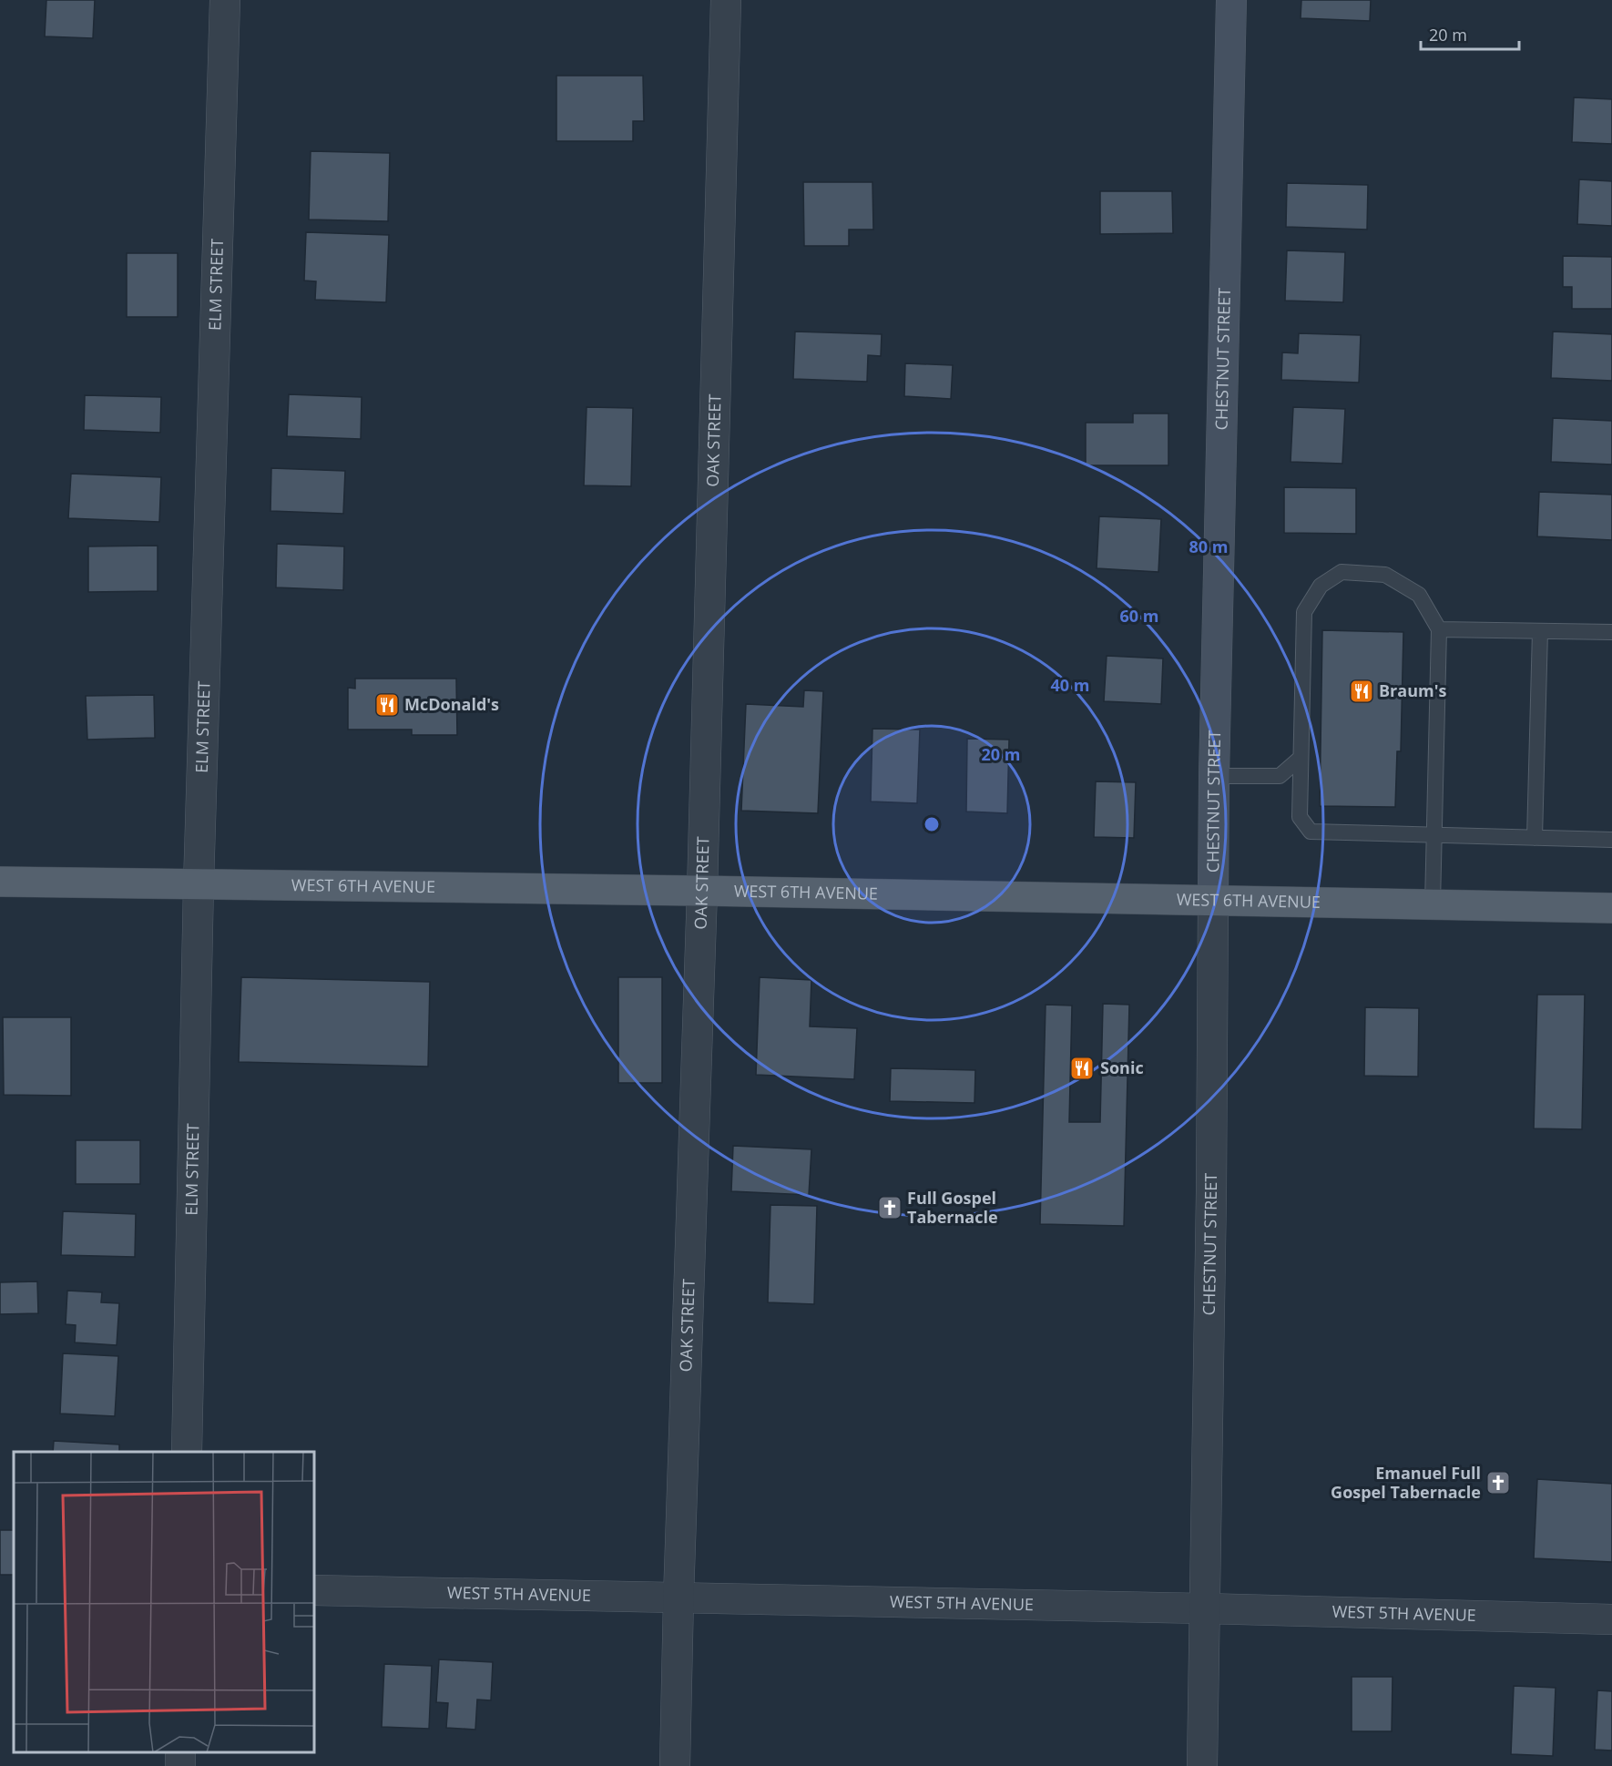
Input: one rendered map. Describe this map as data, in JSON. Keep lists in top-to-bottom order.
{
  "streets": {
    "main road": ["WEST 6TH AVENUE"],
    "street": [
      "ELM STREET",
      "CHESTNUT STREET",
      "OAK STREET",
      "WEST 5TH AVENUE"
    ]
  },
  "crossings": [
    ["ELM STREET", "WEST 6TH AVENUE"],
    ["CHESTNUT STREET", "WEST 6TH AVENUE"],
    ["CHESTNUT STREET", "WEST 5TH AVENUE"],
    ["OAK STREET", "WEST 6TH AVENUE"],
    ["OAK STREET", "WEST 5TH AVENUE"]
  ],
  "places": {
    "restaurant": ["Braum's", "McDonald's", "Sonic"],
    "church": ["Full Gospel Tabernacle", "Emanuel Full Gospel Tabernacle"]
  },
  "scale_bar": "20 m",
  "rings": [
    "80 m",
    "60 m",
    "40 m",
    "20 m"
  ]
}
